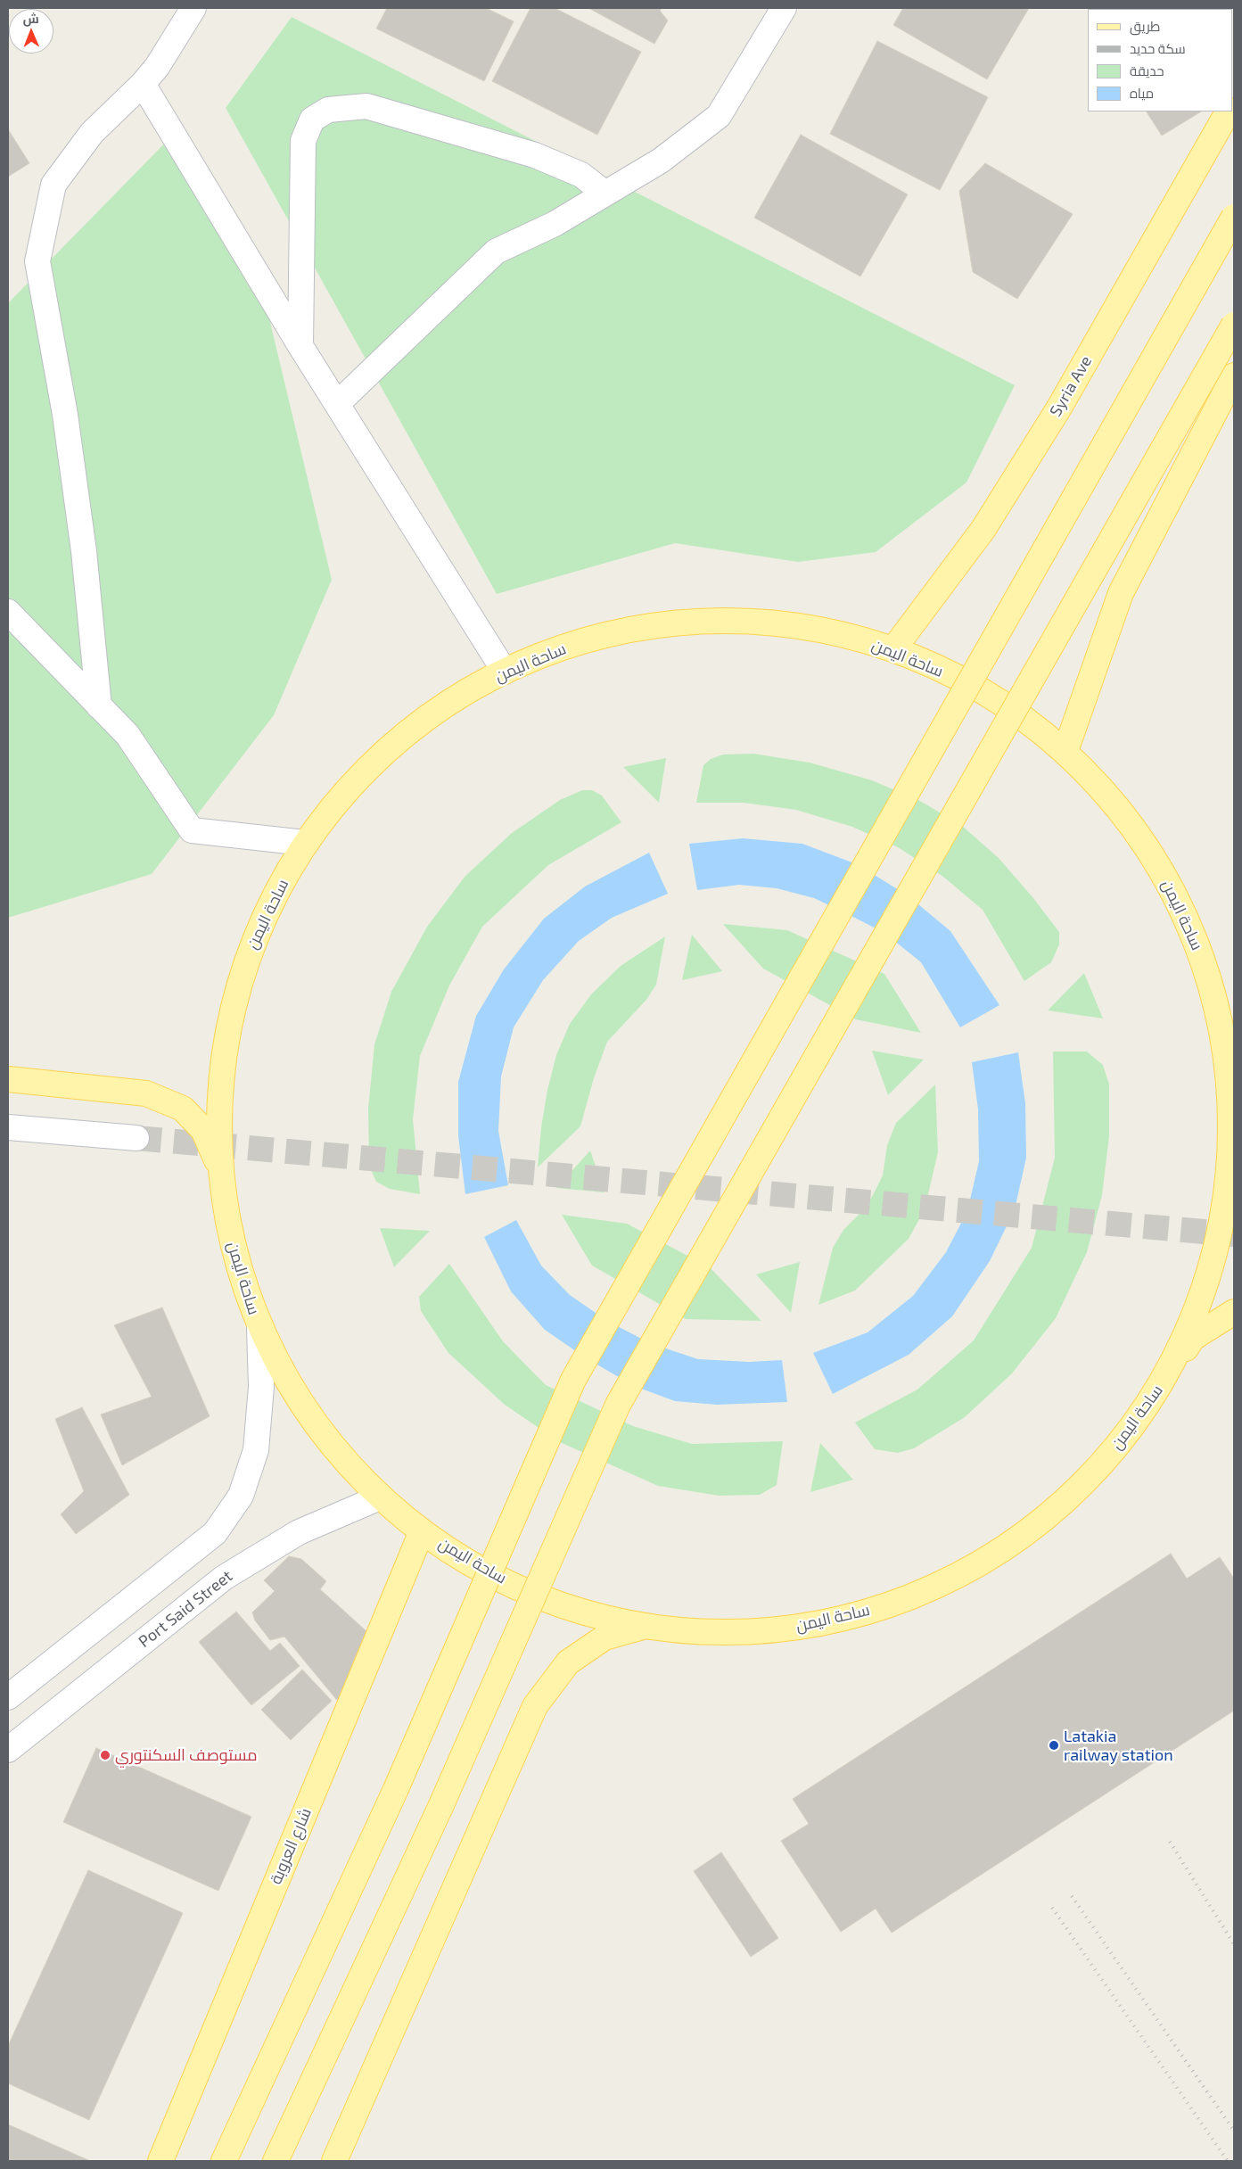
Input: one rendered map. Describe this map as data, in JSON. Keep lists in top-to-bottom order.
{
  "streets": {
    "main road": ["Syria Ave", "ساحة اليمن", "شارع العروبة"],
    "street": ["Port Said Street"]
  },
  "crossings": [
    ["Syria Ave", "ساحة اليمن"],
    ["ساحة اليمن", "Port Said Street"],
    ["ساحة اليمن", "شارع العروبة"]
  ],
  "places": ["Latakia railway station", "مستوصف السكنتوري"],
  "legend": [
    "طريق",
    "سكة حديد",
    "حديقة",
    "مياه"
  ],
  "north": "top"
}
